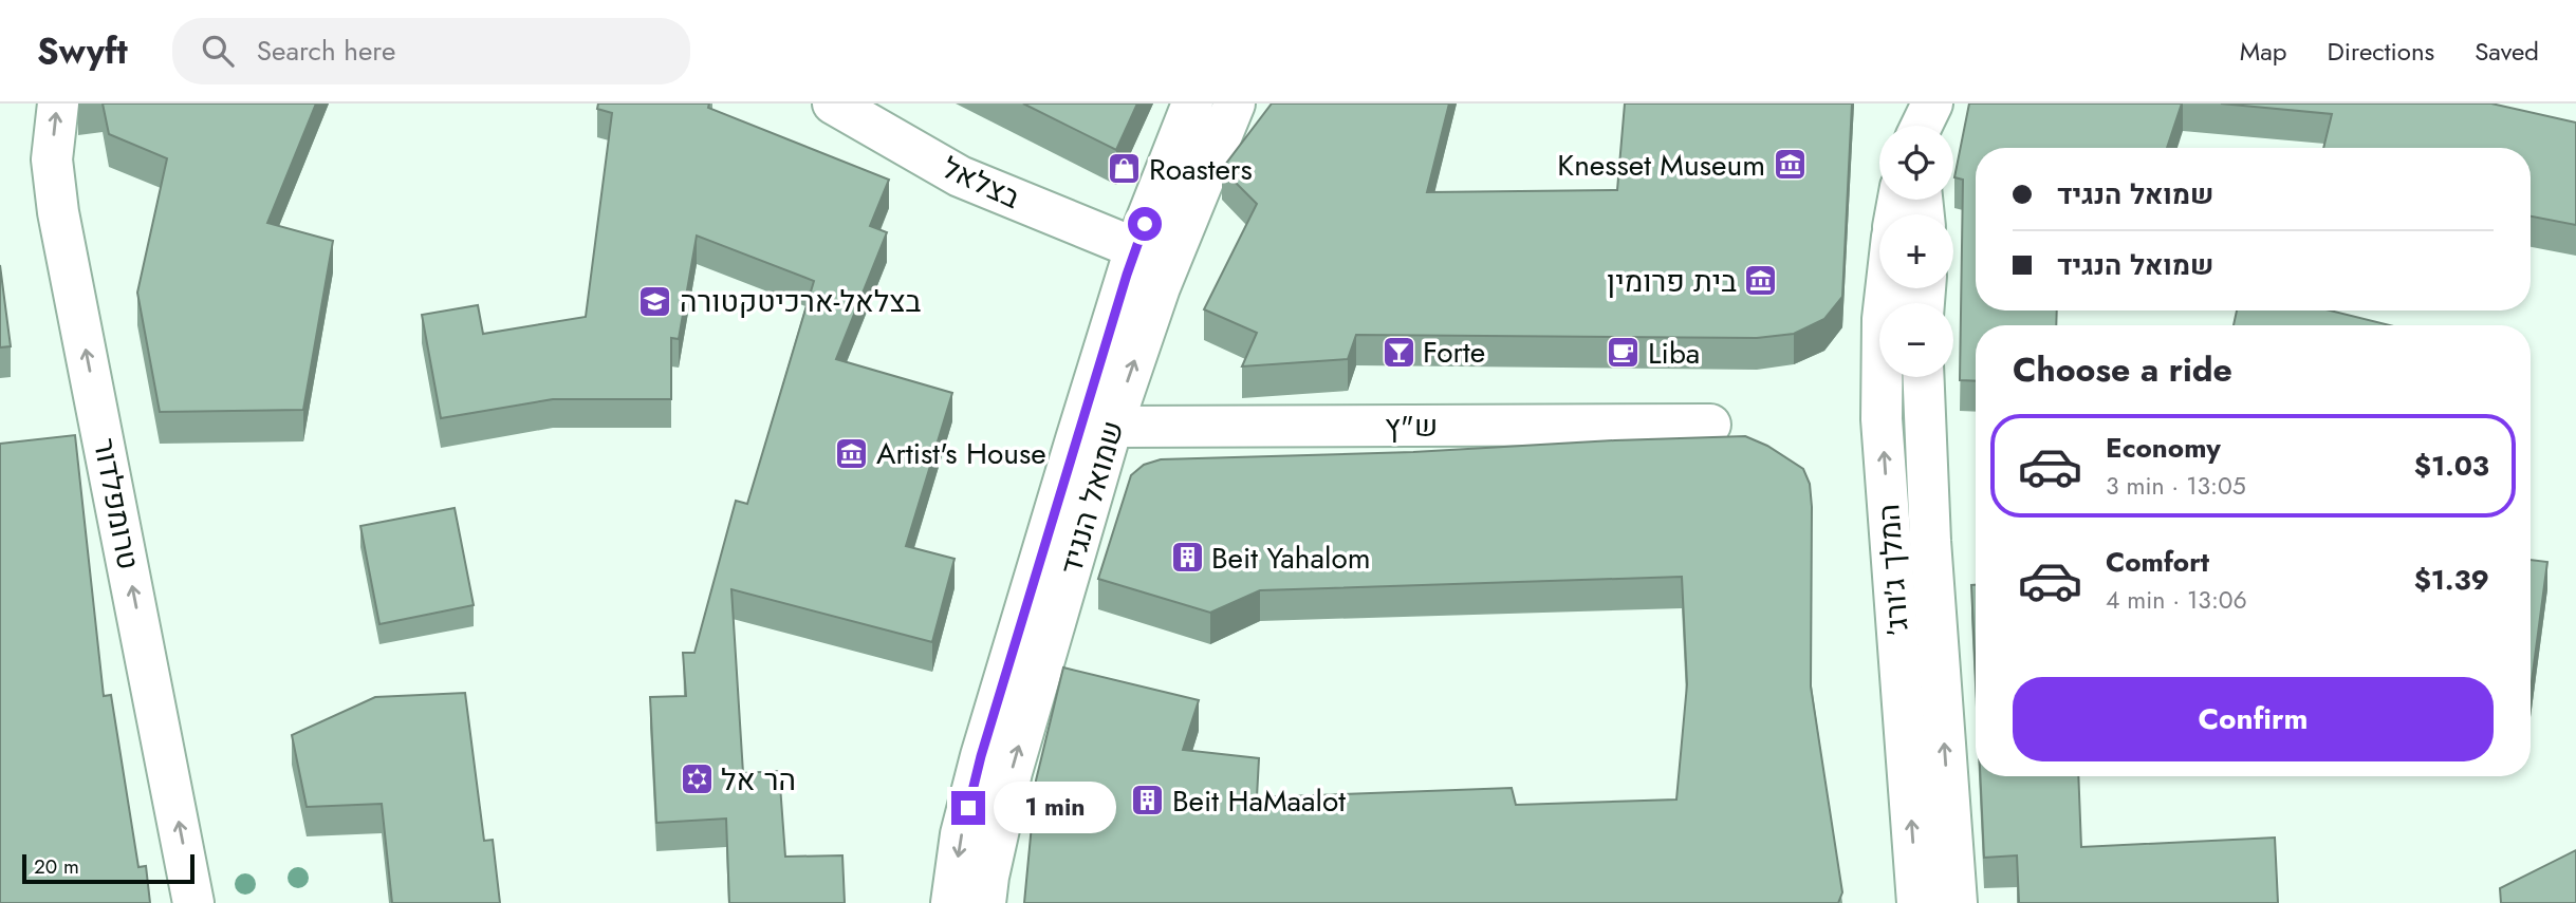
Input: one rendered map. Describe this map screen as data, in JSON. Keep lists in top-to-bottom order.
{
  "streets": {
    "street": [
      "בצלאל",
      "ש\"ץ",
      "שמואל הנגיד",
      "טרומפלדור",
      "המלך ג׳ורג׳"
    ]
  },
  "crossings": [
    ["בצלאל", "שמואל הנגיד"],
    ["ש\"ץ", "שמואל הנגיד"]
  ],
  "one_way": ["טרומפלדור"],
  "places": {
    "museum": ["Knesset Museum", "בית פרומין", "Artist's House"],
    "shop": ["Roasters"],
    "school or university": ["בצלאל-ארכיטקטורה"],
    "bar": ["Forte"],
    "cafe": ["Liba"],
    "building": ["Beit Yahalom", "Beit HaMaalot"],
    "synagogue": ["הר אל"]
  },
  "scale_bar": "20 m",
  "page": {
    "header": "Swyft",
    "search": "Search here",
    "nav": ["Map", "Directions", "Saved"],
    "map_buttons": ["+", "−"],
    "banner": ["שמואל הנגיד", "שמואל הנגיד"],
    "heading": "Choose a ride",
    "list": [
      {
        "name": "Economy",
        "note": "3 min · 13:05",
        "value": "$1.03"
      },
      {
        "name": "Comfort",
        "note": "4 min · 13:06",
        "value": "$1.39"
      }
    ],
    "buttons": "Confirm",
    "bubble": "1 min",
    "scale": "20 m"
  }
}
